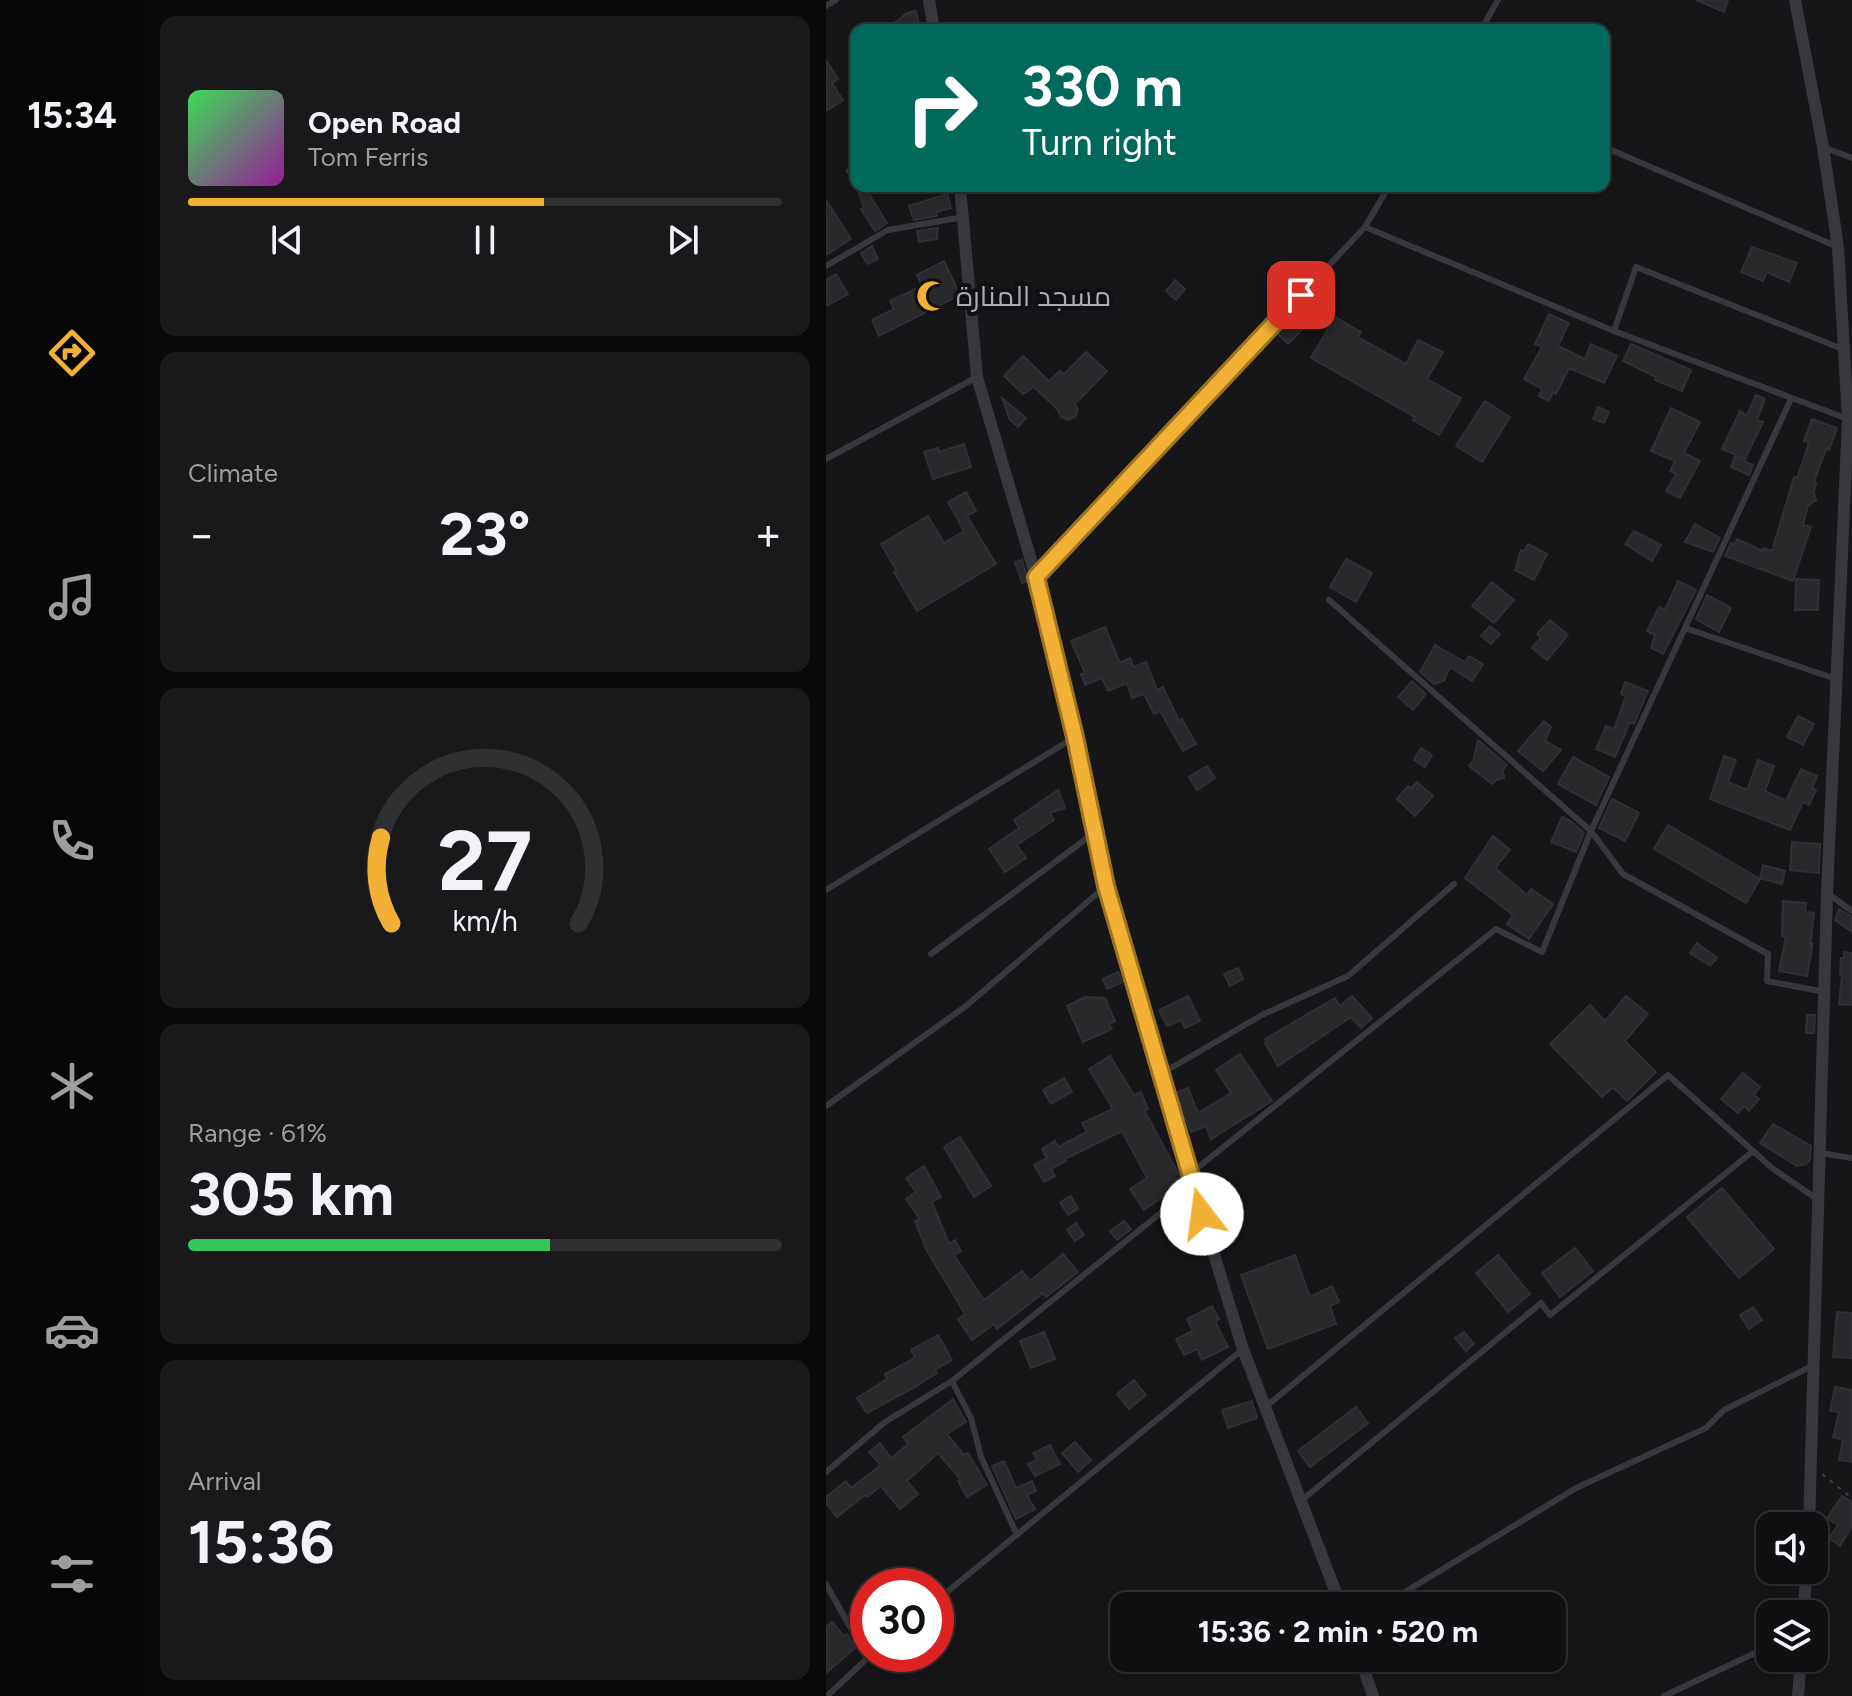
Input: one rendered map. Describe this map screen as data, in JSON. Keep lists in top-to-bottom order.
{
  "places": {
    "mosque": ["مسجد المنارة"]
  },
  "page": {
    "tabs": "15:34",
    "turn": ["330 m", "Turn right"],
    "song": ["Open Road", "Tom Ferris"],
    "tile": [
      "Climate",
      ["Range · 61%", "305 km"],
      ["Arrival", "15:36"]
    ],
    "heat": ["−", "23°", "+"],
    "limit": "30",
    "trip": "15:36 · 2 min · 520 m",
    "gauge": ["27", "km/h"]
  }
}
